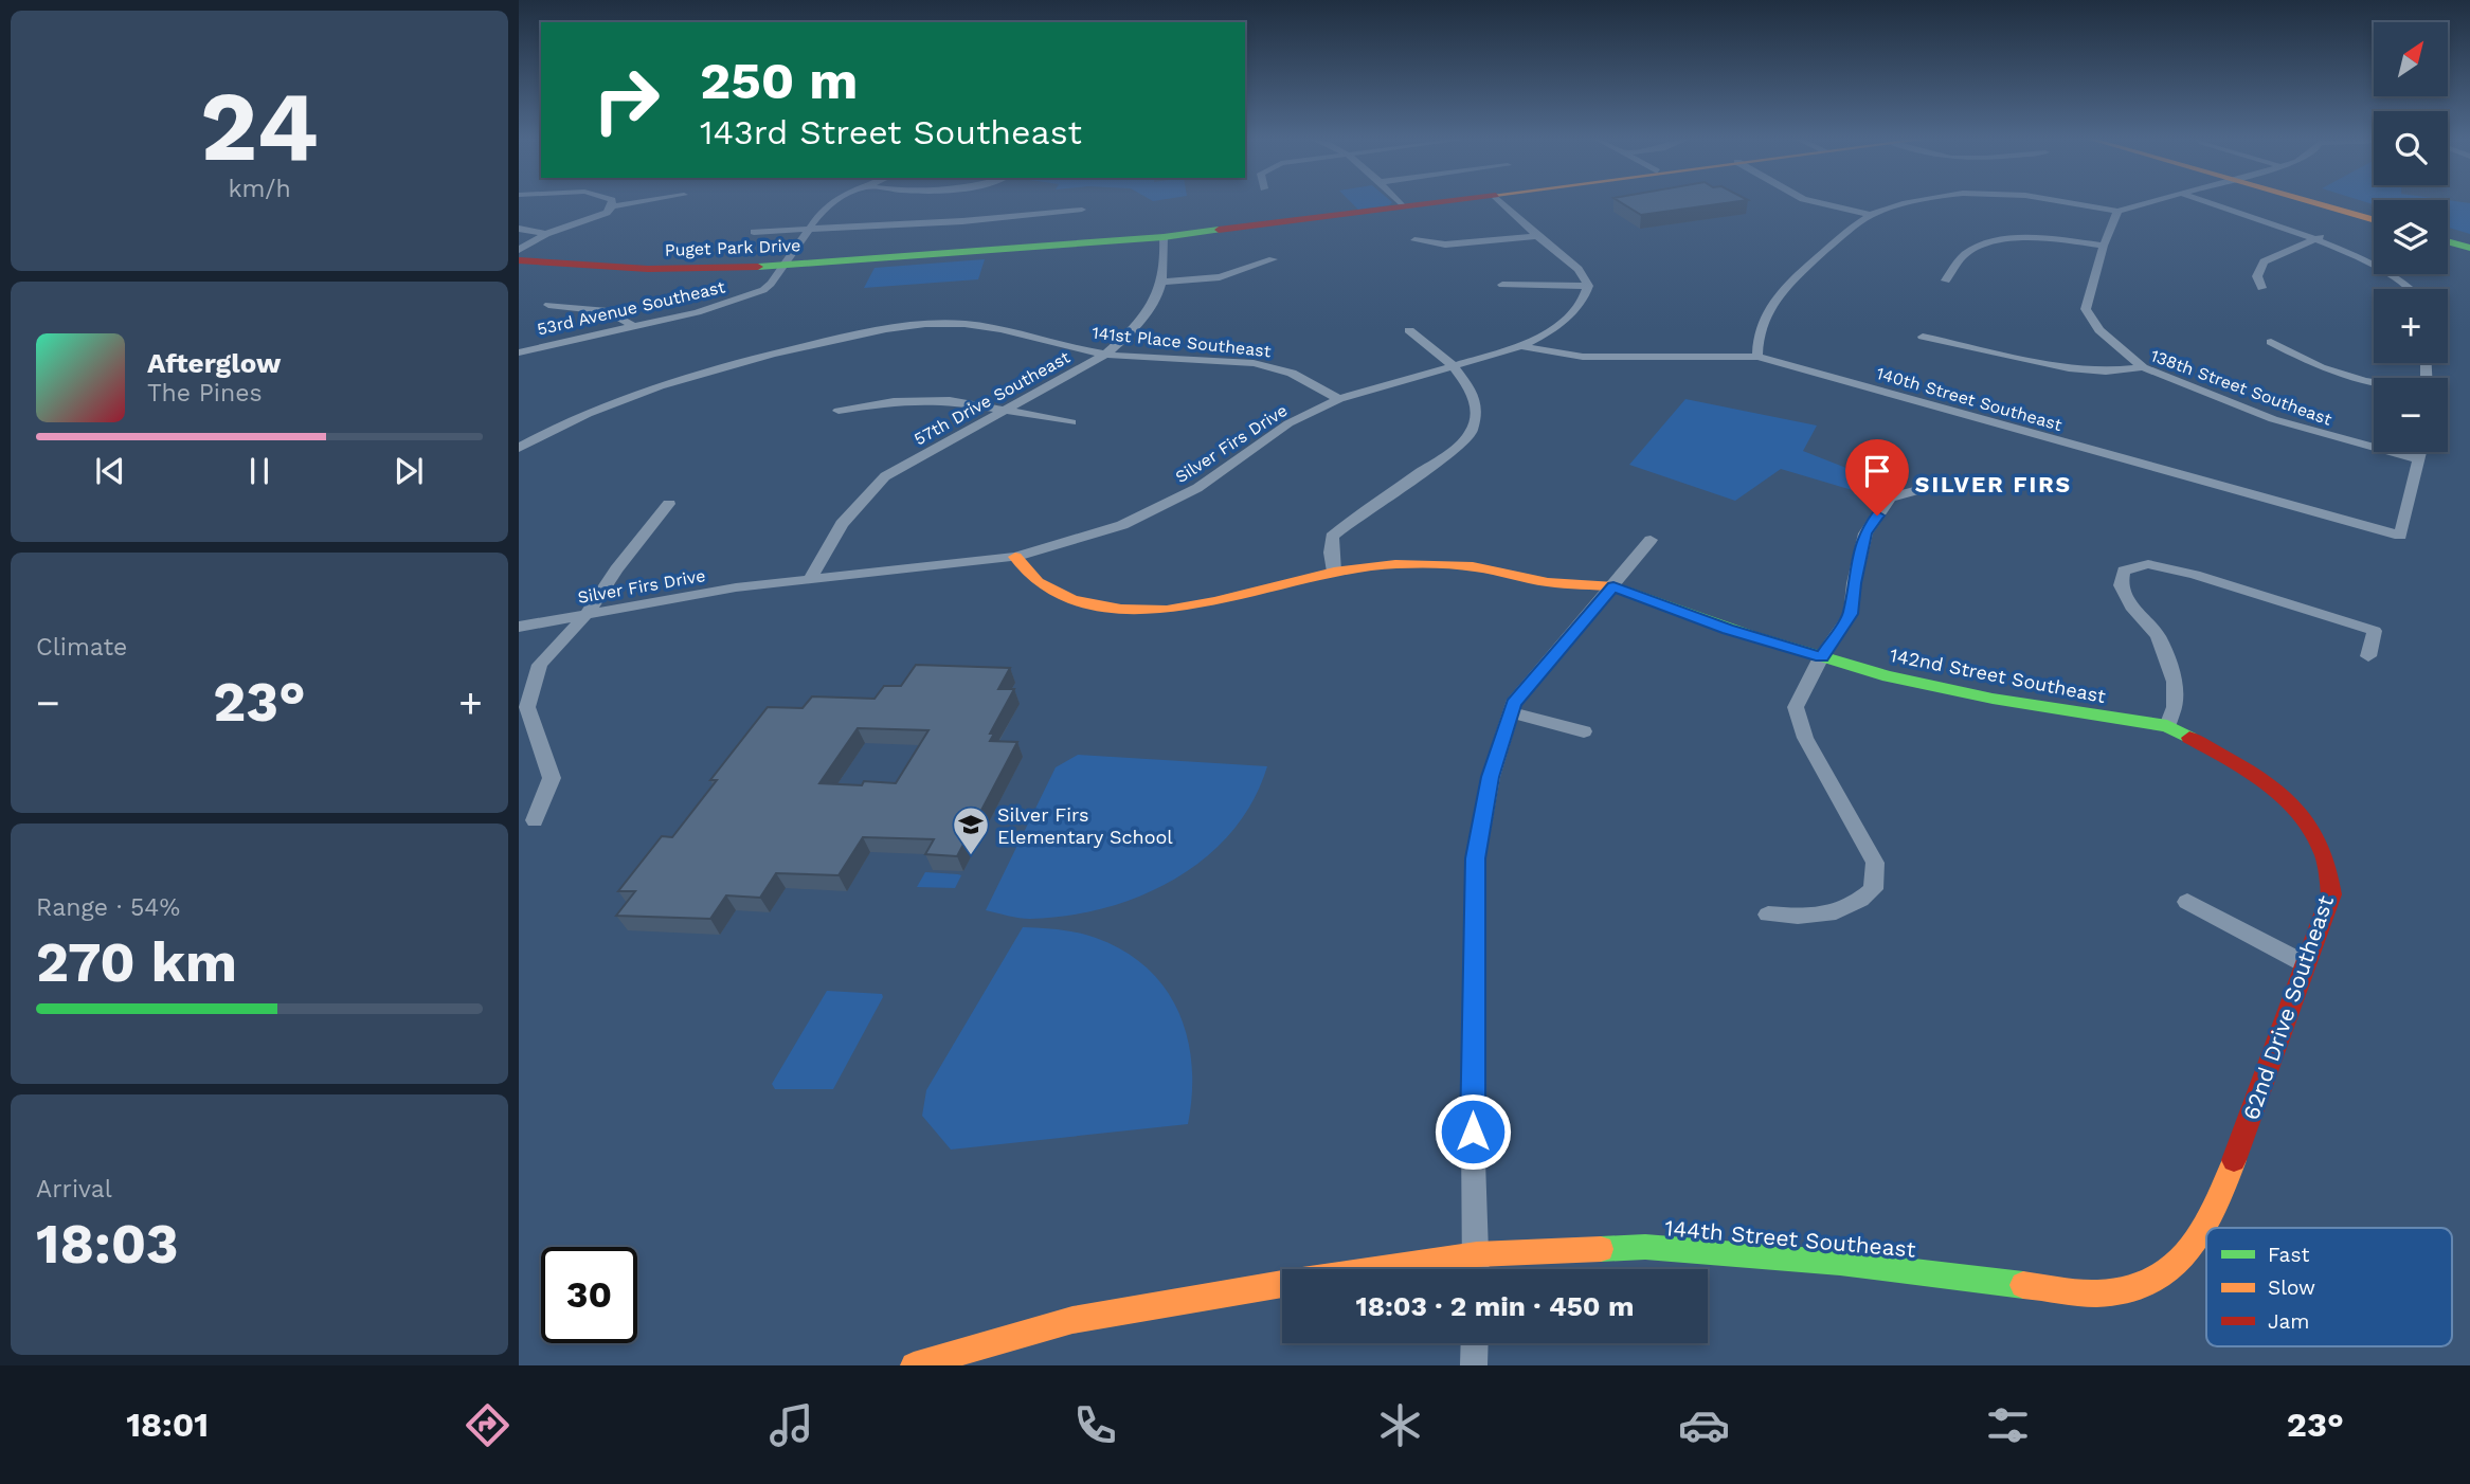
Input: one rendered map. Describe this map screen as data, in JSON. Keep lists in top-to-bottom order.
{
  "streets": {
    "street": [
      "Puget Park Drive",
      "53rd Avenue Southeast",
      "141st Place Southeast",
      "138th Street Southeast",
      "57th Drive Southeast",
      "140th Street Southeast",
      "Silver Firs Drive",
      "142nd Street Southeast",
      "62nd Drive Southeast",
      "144th Street Southeast"
    ]
  },
  "crossings": [
    ["Puget Park Drive", "53rd Avenue Southeast"],
    ["Puget Park Drive", "57th Drive Southeast"],
    ["141st Place Southeast", "57th Drive Southeast"],
    ["141st Place Southeast", "Silver Firs Drive"],
    ["138th Street Southeast", "140th Street Southeast"],
    ["57th Drive Southeast", "Silver Firs Drive"],
    ["140th Street Southeast", "Silver Firs Drive"],
    ["Silver Firs Drive", "142nd Street Southeast"],
    ["142nd Street Southeast", "62nd Drive Southeast"],
    ["62nd Drive Southeast", "144th Street Southeast"]
  ],
  "districts": ["SILVER FIRS"],
  "places": {
    "school or university": ["Silver Firs Elementary School"]
  },
  "legend": ["Fast", "Slow", "Jam"],
  "north": "top right",
  "page": {
    "tile": [
      ["24", "km/h"],
      "Climate",
      ["Range · 54%", "270 km"],
      ["Arrival", "18:03"]
    ],
    "map_buttons": ["+", "−"],
    "turn": ["250 m", "143rd Street Southeast"],
    "song": ["Afterglow", "The Pines"],
    "heat": ["−", "23°", "+"],
    "limit": "30",
    "trip": "18:03 · 2 min · 450 m",
    "tabs": ["18:01", "23°"]
  }
}
